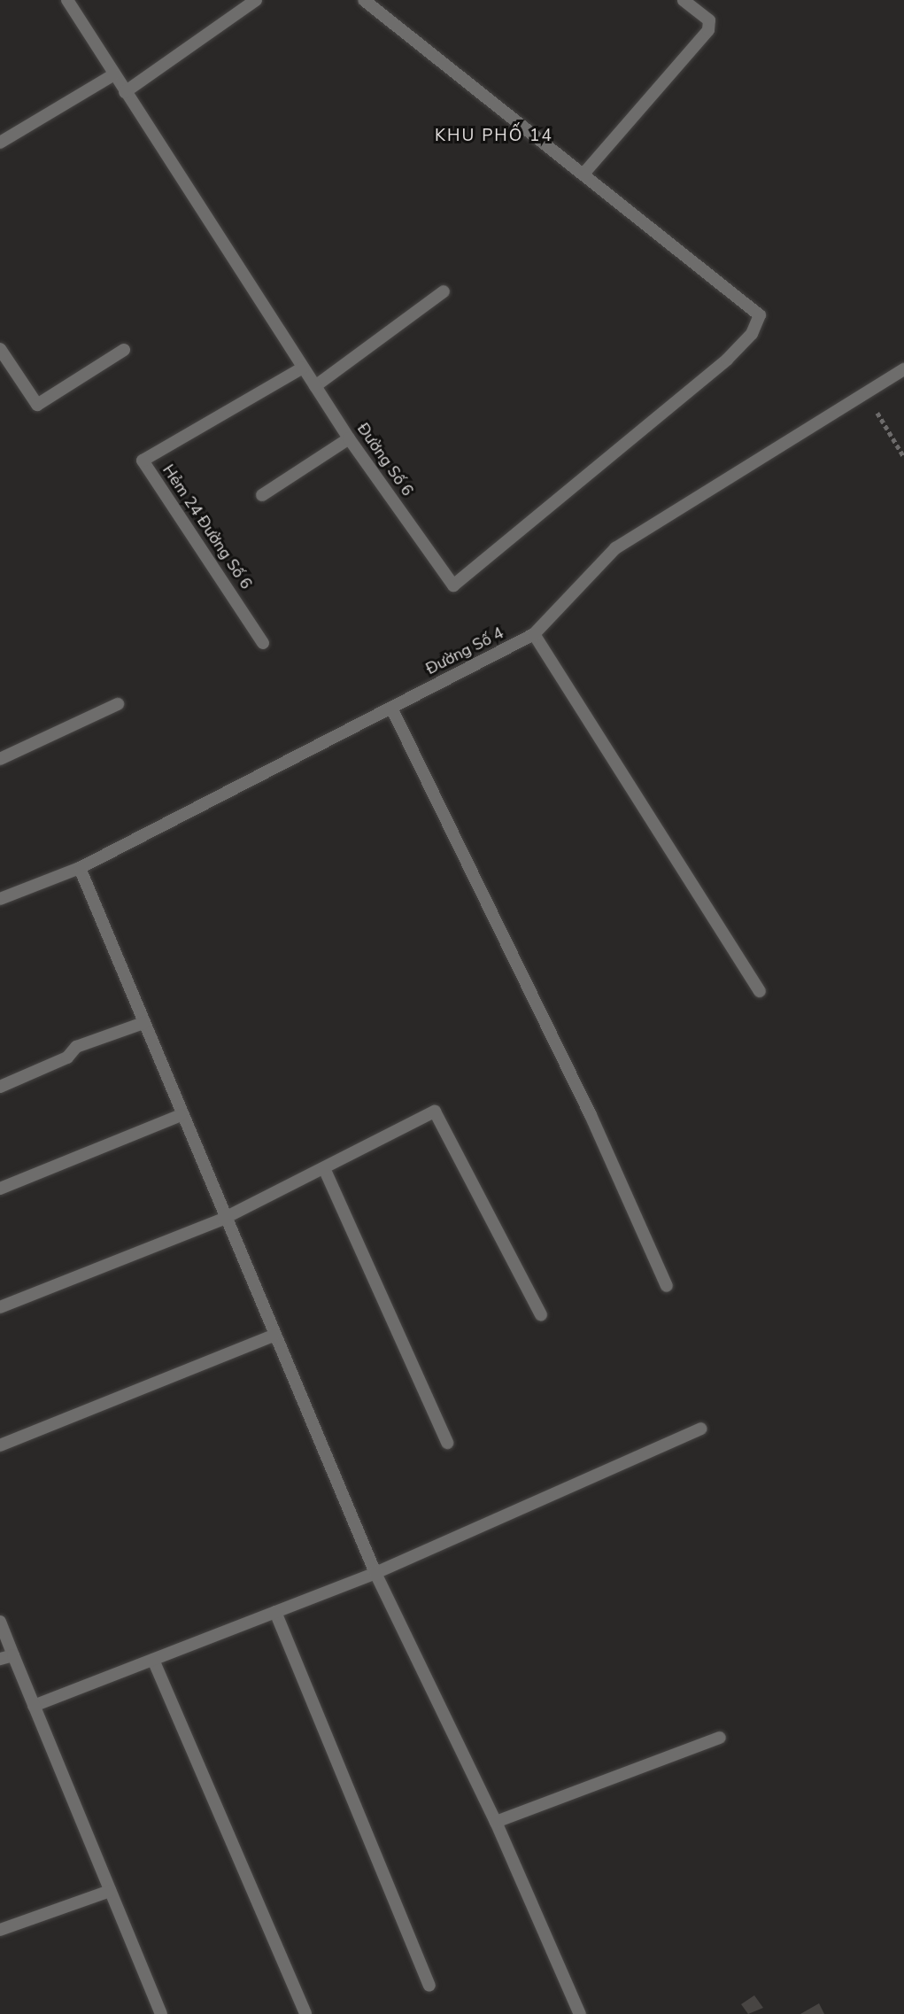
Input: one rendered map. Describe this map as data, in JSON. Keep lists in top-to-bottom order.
{
  "streets": {
    "street": ["Đường Số 6", "Hẻm 24 Đường Số 6", "Đường Số 4"]
  },
  "crossings": [
    ["Đường Số 6", "Hẻm 24 Đường Số 6"]
  ],
  "districts": ["KHU PHỐ 14"]
}
